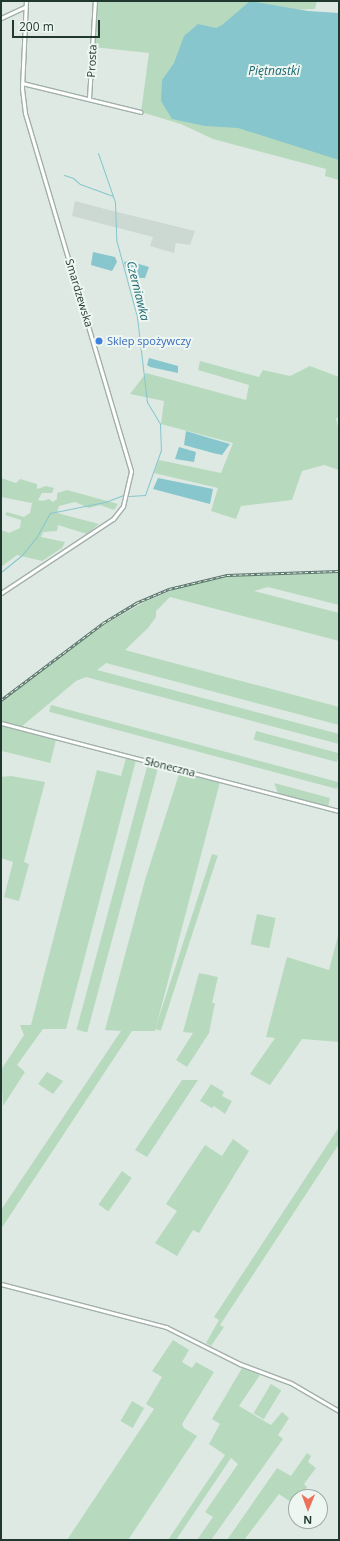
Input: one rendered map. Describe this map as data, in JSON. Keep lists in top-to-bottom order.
{
  "streets": {
    "street": ["Prosta", "Smardzewska", "Słoneczna"]
  },
  "water": ["Piętnastki", "Czerniawka"],
  "places": ["Sklep spożywczy"],
  "scale_bar": "200 m",
  "north": "bottom"
}
